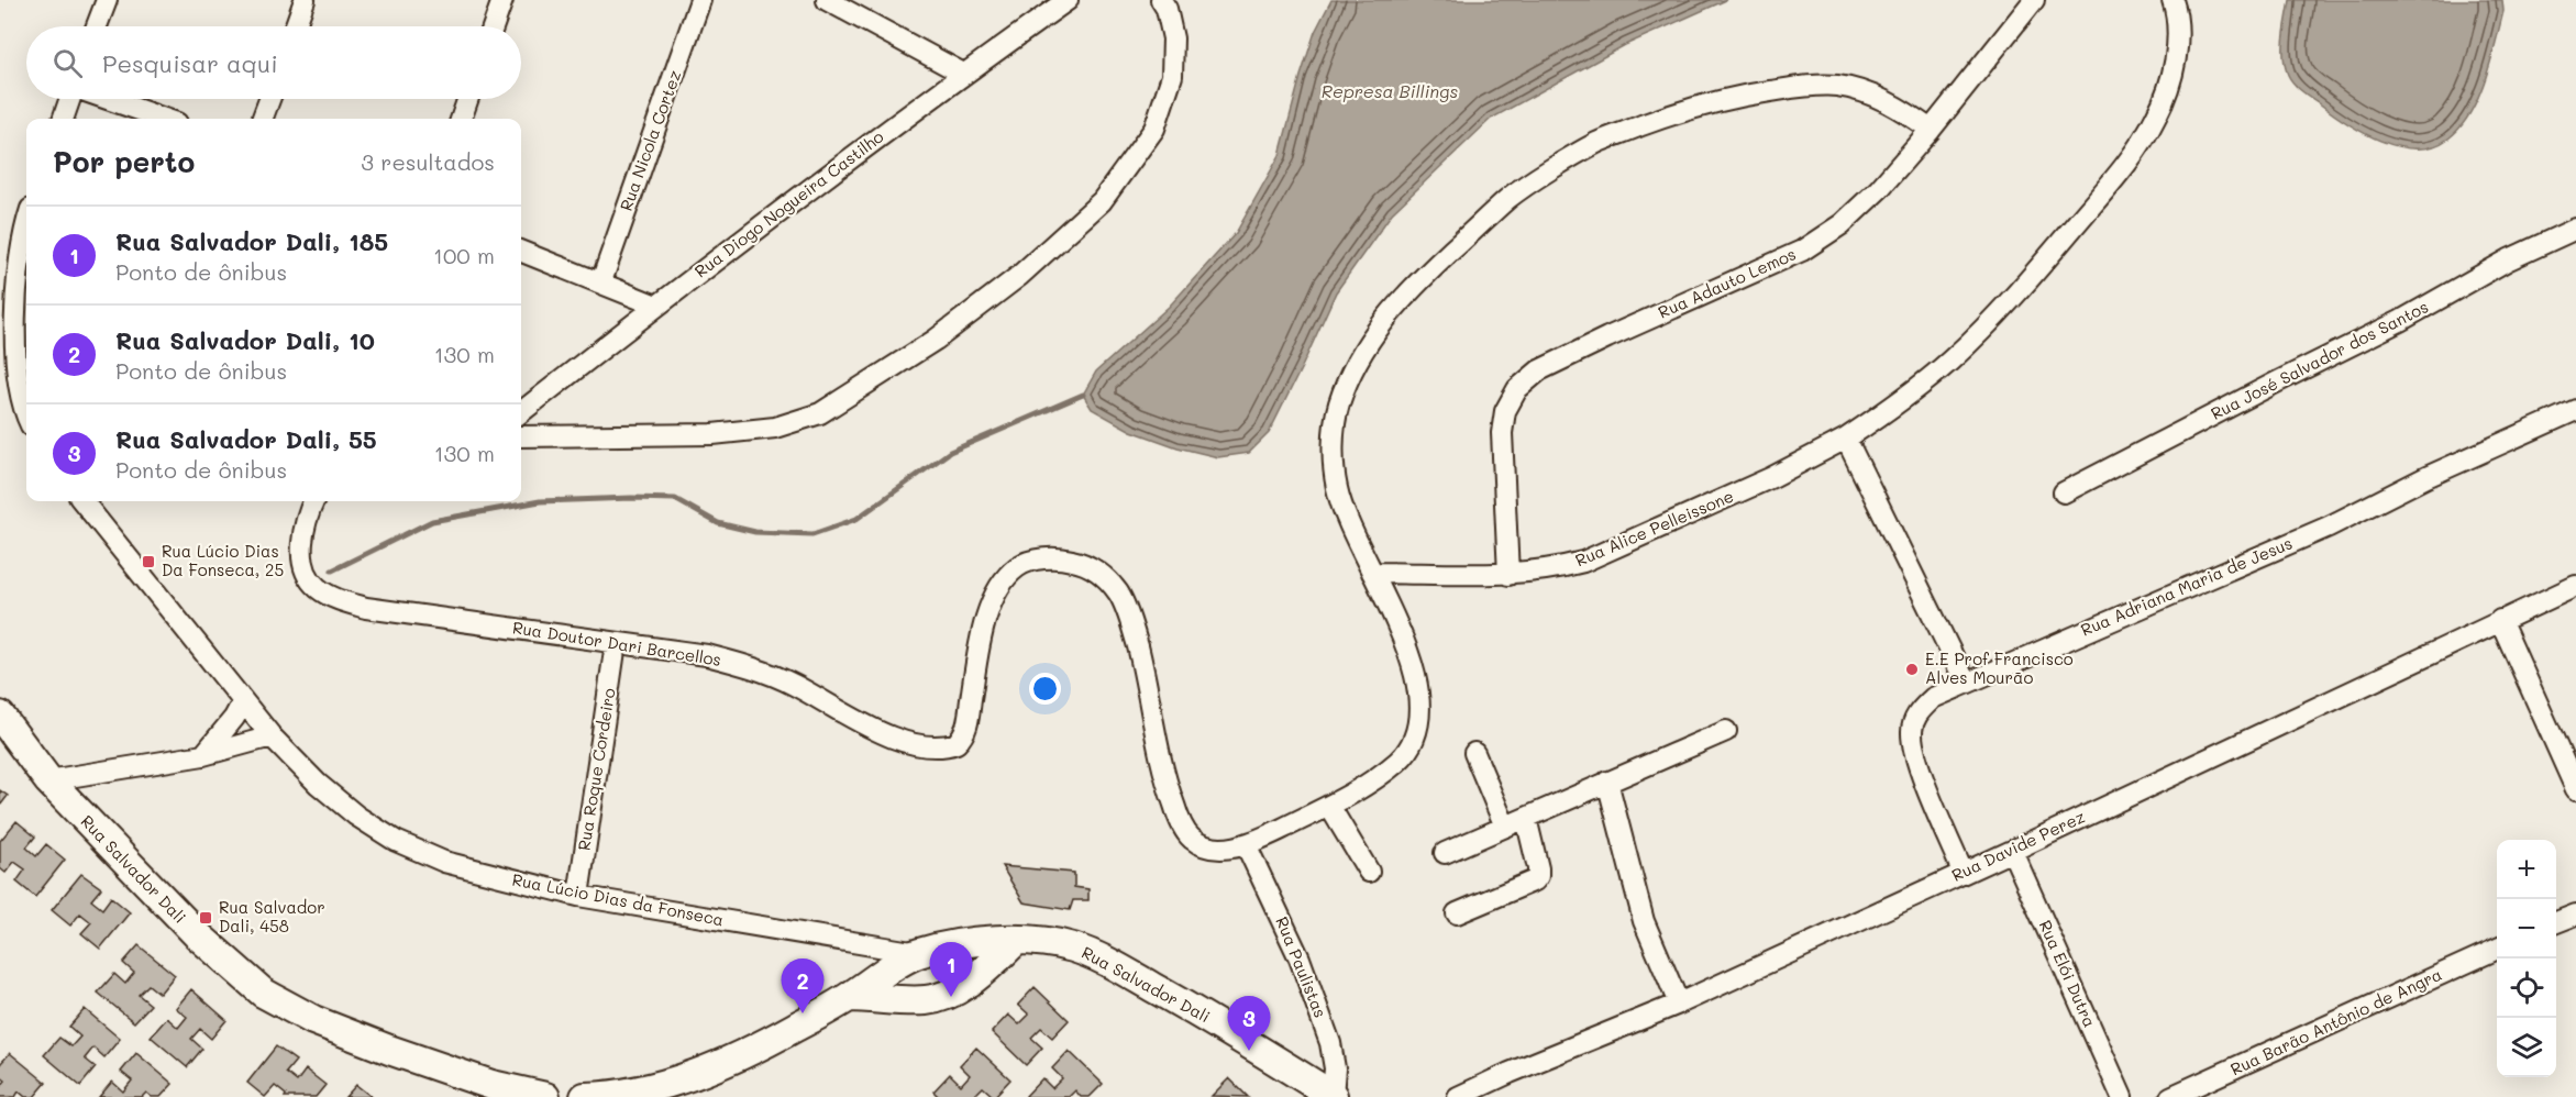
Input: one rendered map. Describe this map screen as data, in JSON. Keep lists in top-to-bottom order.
{
  "streets": {
    "street": [
      "Rua Nicola Cortez",
      "Rua Diogo Nogueira Castilho",
      "Rua Adauto Lemos",
      "Rua José Salvador dos Santos",
      "Rua Alice Pelleissone",
      "Rua Adriana Maria de Jesus",
      "Rua Doutor Dari Barcellos",
      "Rua Roque Cordeiro",
      "Rua Davide Perez",
      "Rua Salvador Dali",
      "Rua Lúcio Dias da Fonseca",
      "Rua Paulistas",
      "Rua Elói Dutra",
      "Rua Barão Antônio de Angra"
    ]
  },
  "crossings": [
    ["Rua Adauto Lemos", "Rua Alice Pelleissone"],
    ["Rua Adauto Lemos", "Rua Doutor Dari Barcellos"],
    ["Rua Alice Pelleissone", "Rua Doutor Dari Barcellos"],
    ["Rua Adriana Maria de Jesus", "Rua Davide Perez"],
    ["Rua Doutor Dari Barcellos", "Rua Roque Cordeiro"],
    ["Rua Doutor Dari Barcellos", "Rua Paulistas"],
    ["Rua Roque Cordeiro", "Rua Lúcio Dias da Fonseca"],
    ["Rua Davide Perez", "Rua Elói Dutra"],
    ["Rua Salvador Dali", "Rua Lúcio Dias da Fonseca"],
    ["Rua Salvador Dali", "Rua Paulistas"]
  ],
  "water": ["Represa Billings"],
  "places": {
    "transit": ["Rua Lúcio Dias Da Fonseca, 25", "Rua Salvador Dali, 458"],
    "other": ["E.E Prof Francisco Alves Mourão"]
  },
  "page": {
    "search": "Pesquisar aqui",
    "heading": ["Por perto", "3 resultados"],
    "list": [
      {
        "mark": "1",
        "name": "Rua Salvador Dali, 185",
        "note": "Ponto de ônibus",
        "value": "100 m"
      },
      {
        "mark": "2",
        "name": "Rua Salvador Dali, 10",
        "note": "Ponto de ônibus",
        "value": "130 m"
      },
      {
        "mark": "3",
        "name": "Rua Salvador Dali, 55",
        "note": "Ponto de ônibus",
        "value": "130 m"
      }
    ],
    "map_buttons": ["+", "−"],
    "pins": ["1", "2", "3"]
  }
}
